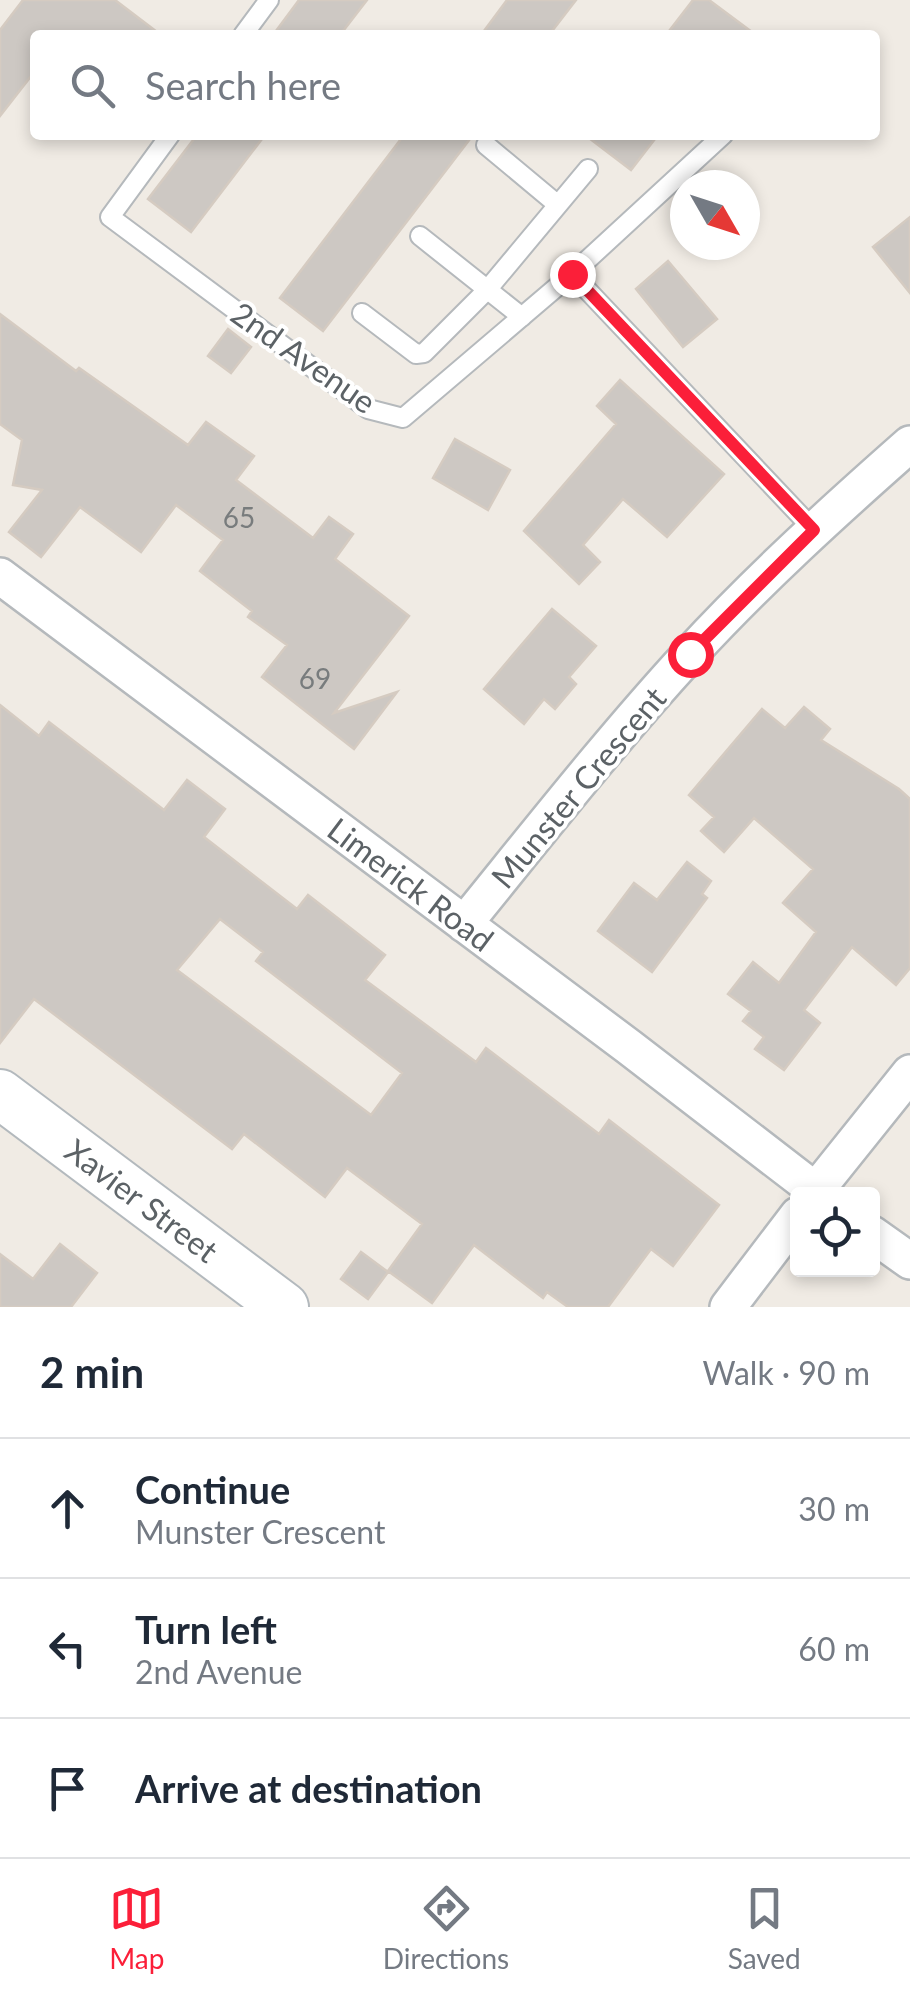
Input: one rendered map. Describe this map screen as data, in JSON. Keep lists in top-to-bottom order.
{
  "streets": {
    "main road": ["Xavier Street"],
    "street": ["Munster Crescent", "Limerick Road"],
    "lane": ["2nd Avenue"]
  },
  "crossings": [
    ["Munster Crescent", "Limerick Road"]
  ],
  "house_numbers": ["65", "69"],
  "north": "bottom right",
  "page": {
    "search": "Search here",
    "heading": ["2 min", "Walk · 90 m"],
    "list": [
      ["Continue", "Munster Crescent", "30 m"],
      ["Turn left", "2nd Avenue", "60 m"],
      "Arrive at destination"
    ],
    "nav": ["Map", "Directions", "Saved"]
  }
}
